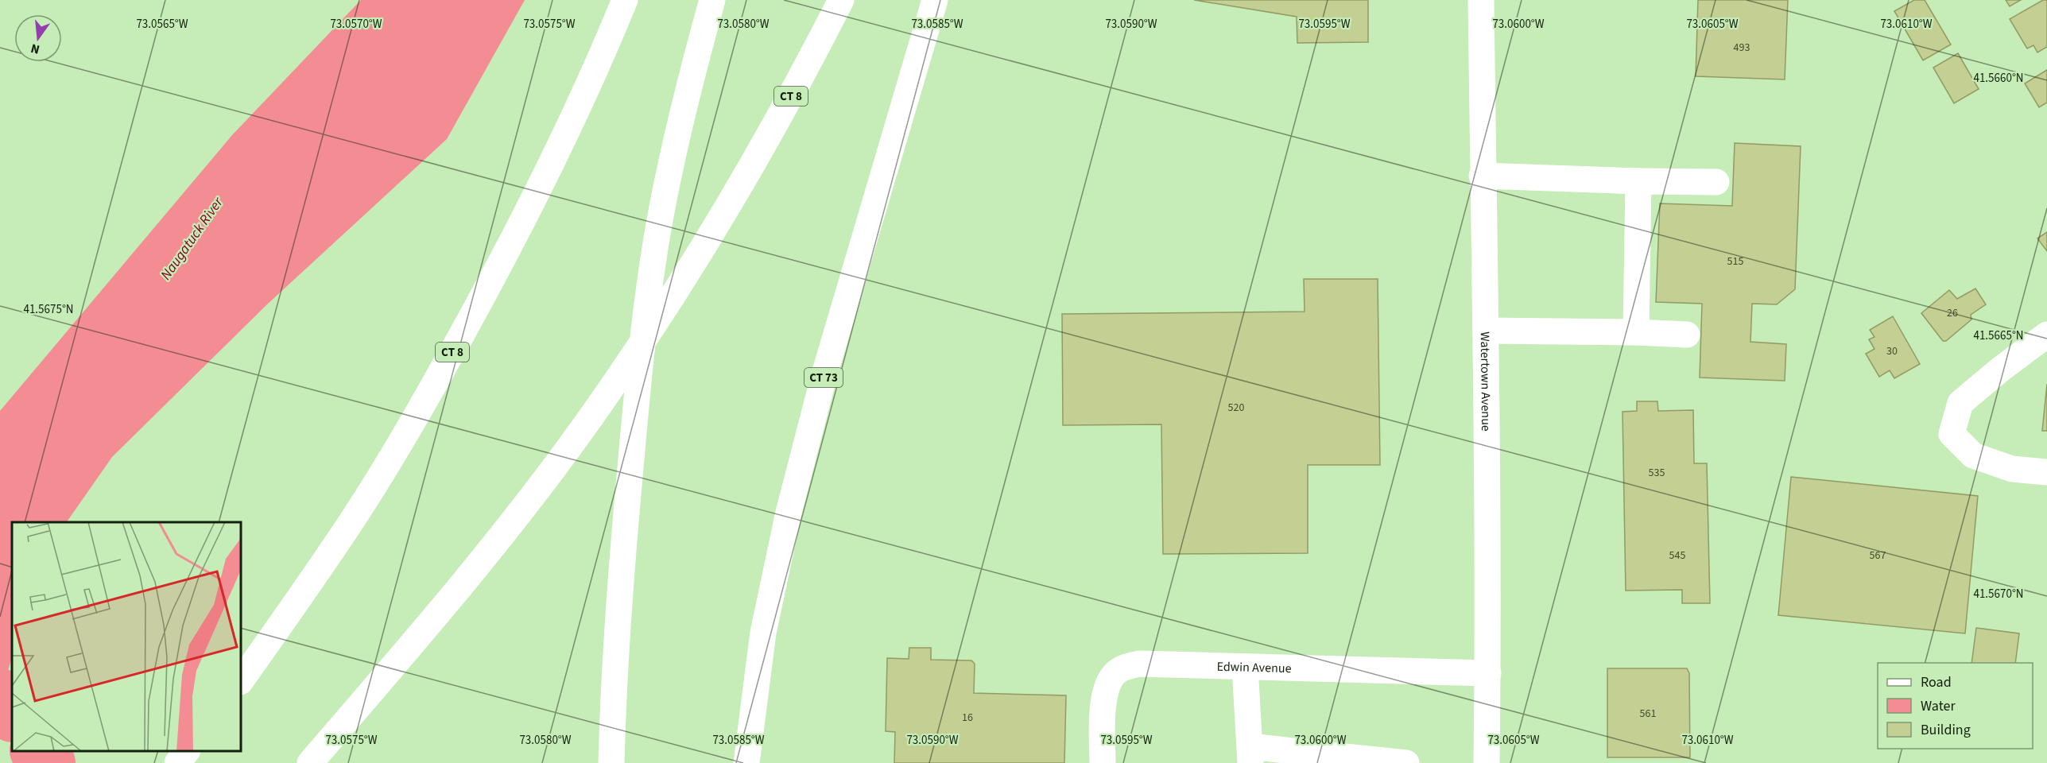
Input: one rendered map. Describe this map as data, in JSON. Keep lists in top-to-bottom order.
{
  "streets": {
    "main road": [
      "CT 8",
      "CT 73",
      "Watertown Avenue",
      "Edwin Avenue"
    ]
  },
  "crossings": [
    ["Watertown Avenue", "Edwin Avenue"]
  ],
  "water": ["Naugatuck River"],
  "house_numbers": [
    "493",
    "515",
    "26",
    "30",
    "520",
    "535",
    "545",
    "567",
    "561",
    "16"
  ],
  "legend": ["Road", "Water", "Building"],
  "north": "bottom",
  "coordinates": [
    "73.0565°W",
    "73.0570°W",
    "73.0575°W",
    "73.0580°W",
    "73.0585°W",
    "73.0590°W",
    "73.0595°W",
    "73.0600°W",
    "73.0605°W",
    "73.0610°W",
    "41.5660°N",
    "41.5675°N",
    "41.5665°N",
    "41.5670°N"
  ]
}
